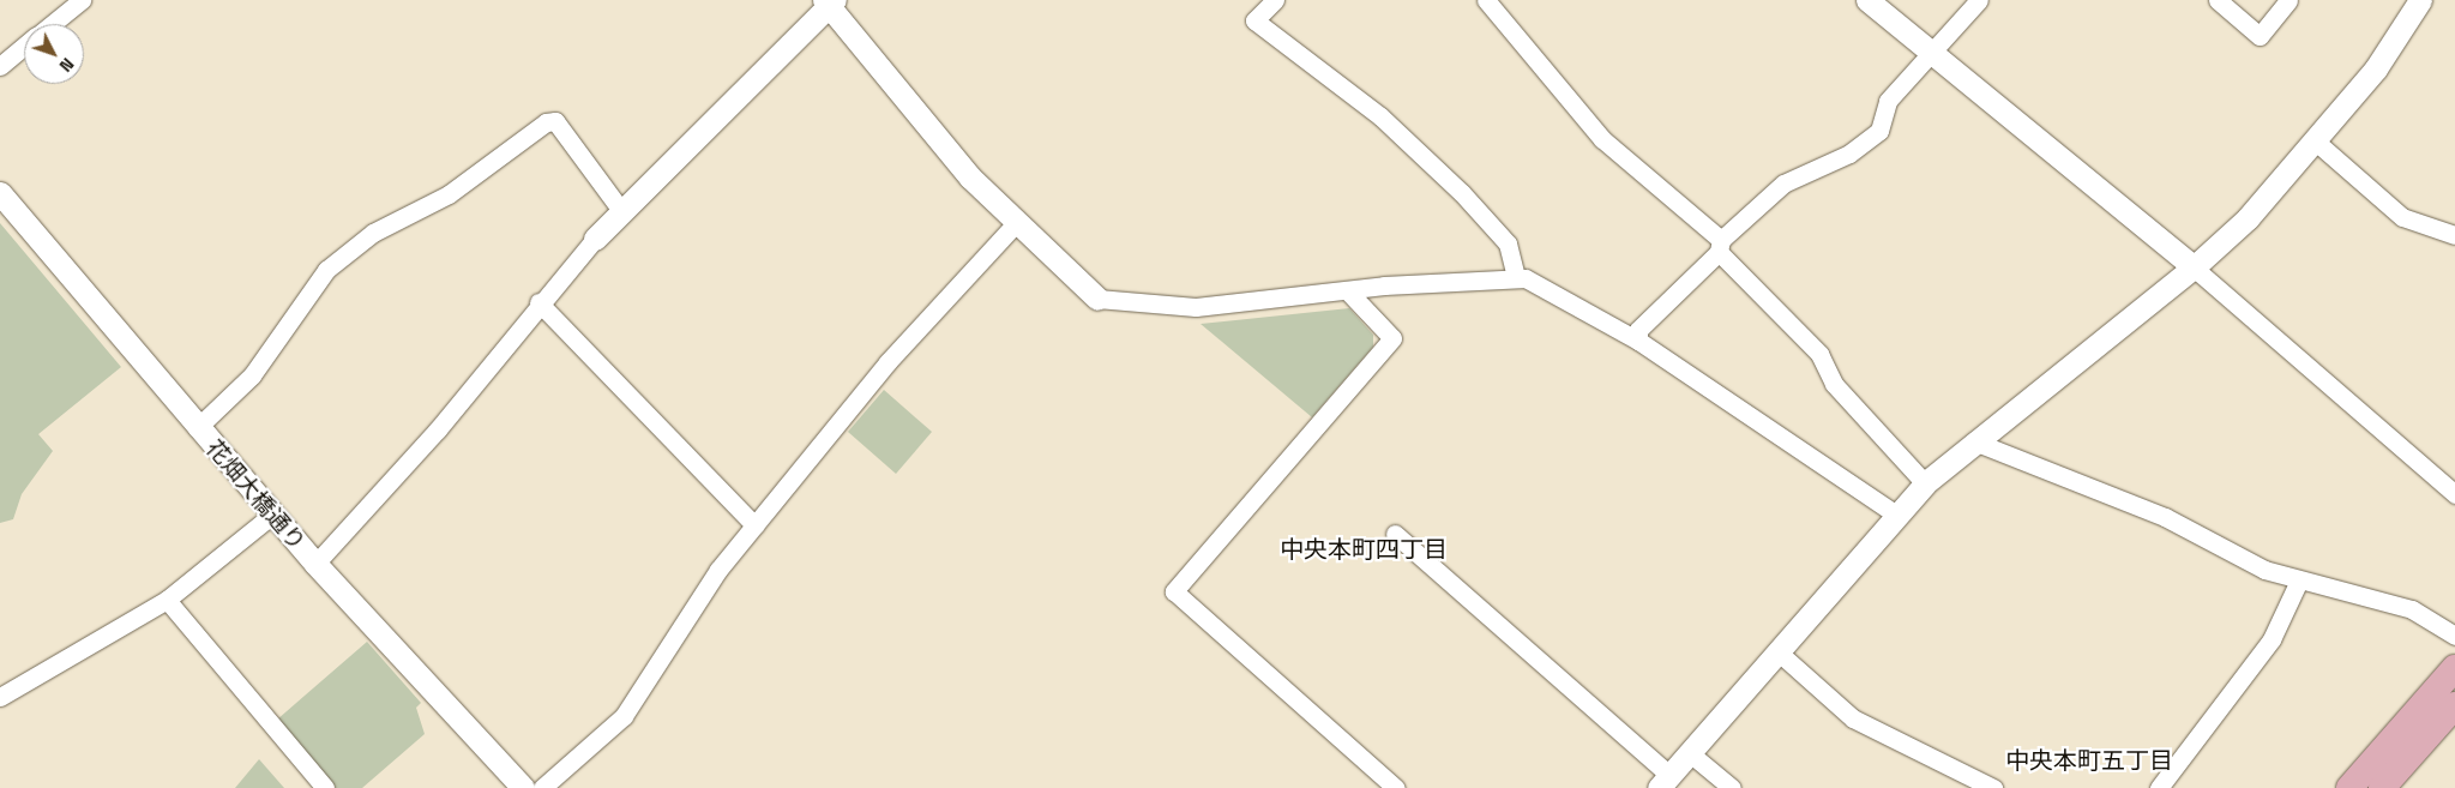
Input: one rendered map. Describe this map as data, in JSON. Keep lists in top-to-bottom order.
{
  "streets": {
    "street": ["花畑大橋通り"]
  },
  "districts": ["中央本町四丁目", "中央本町五丁目"],
  "north": "bottom right"
}
